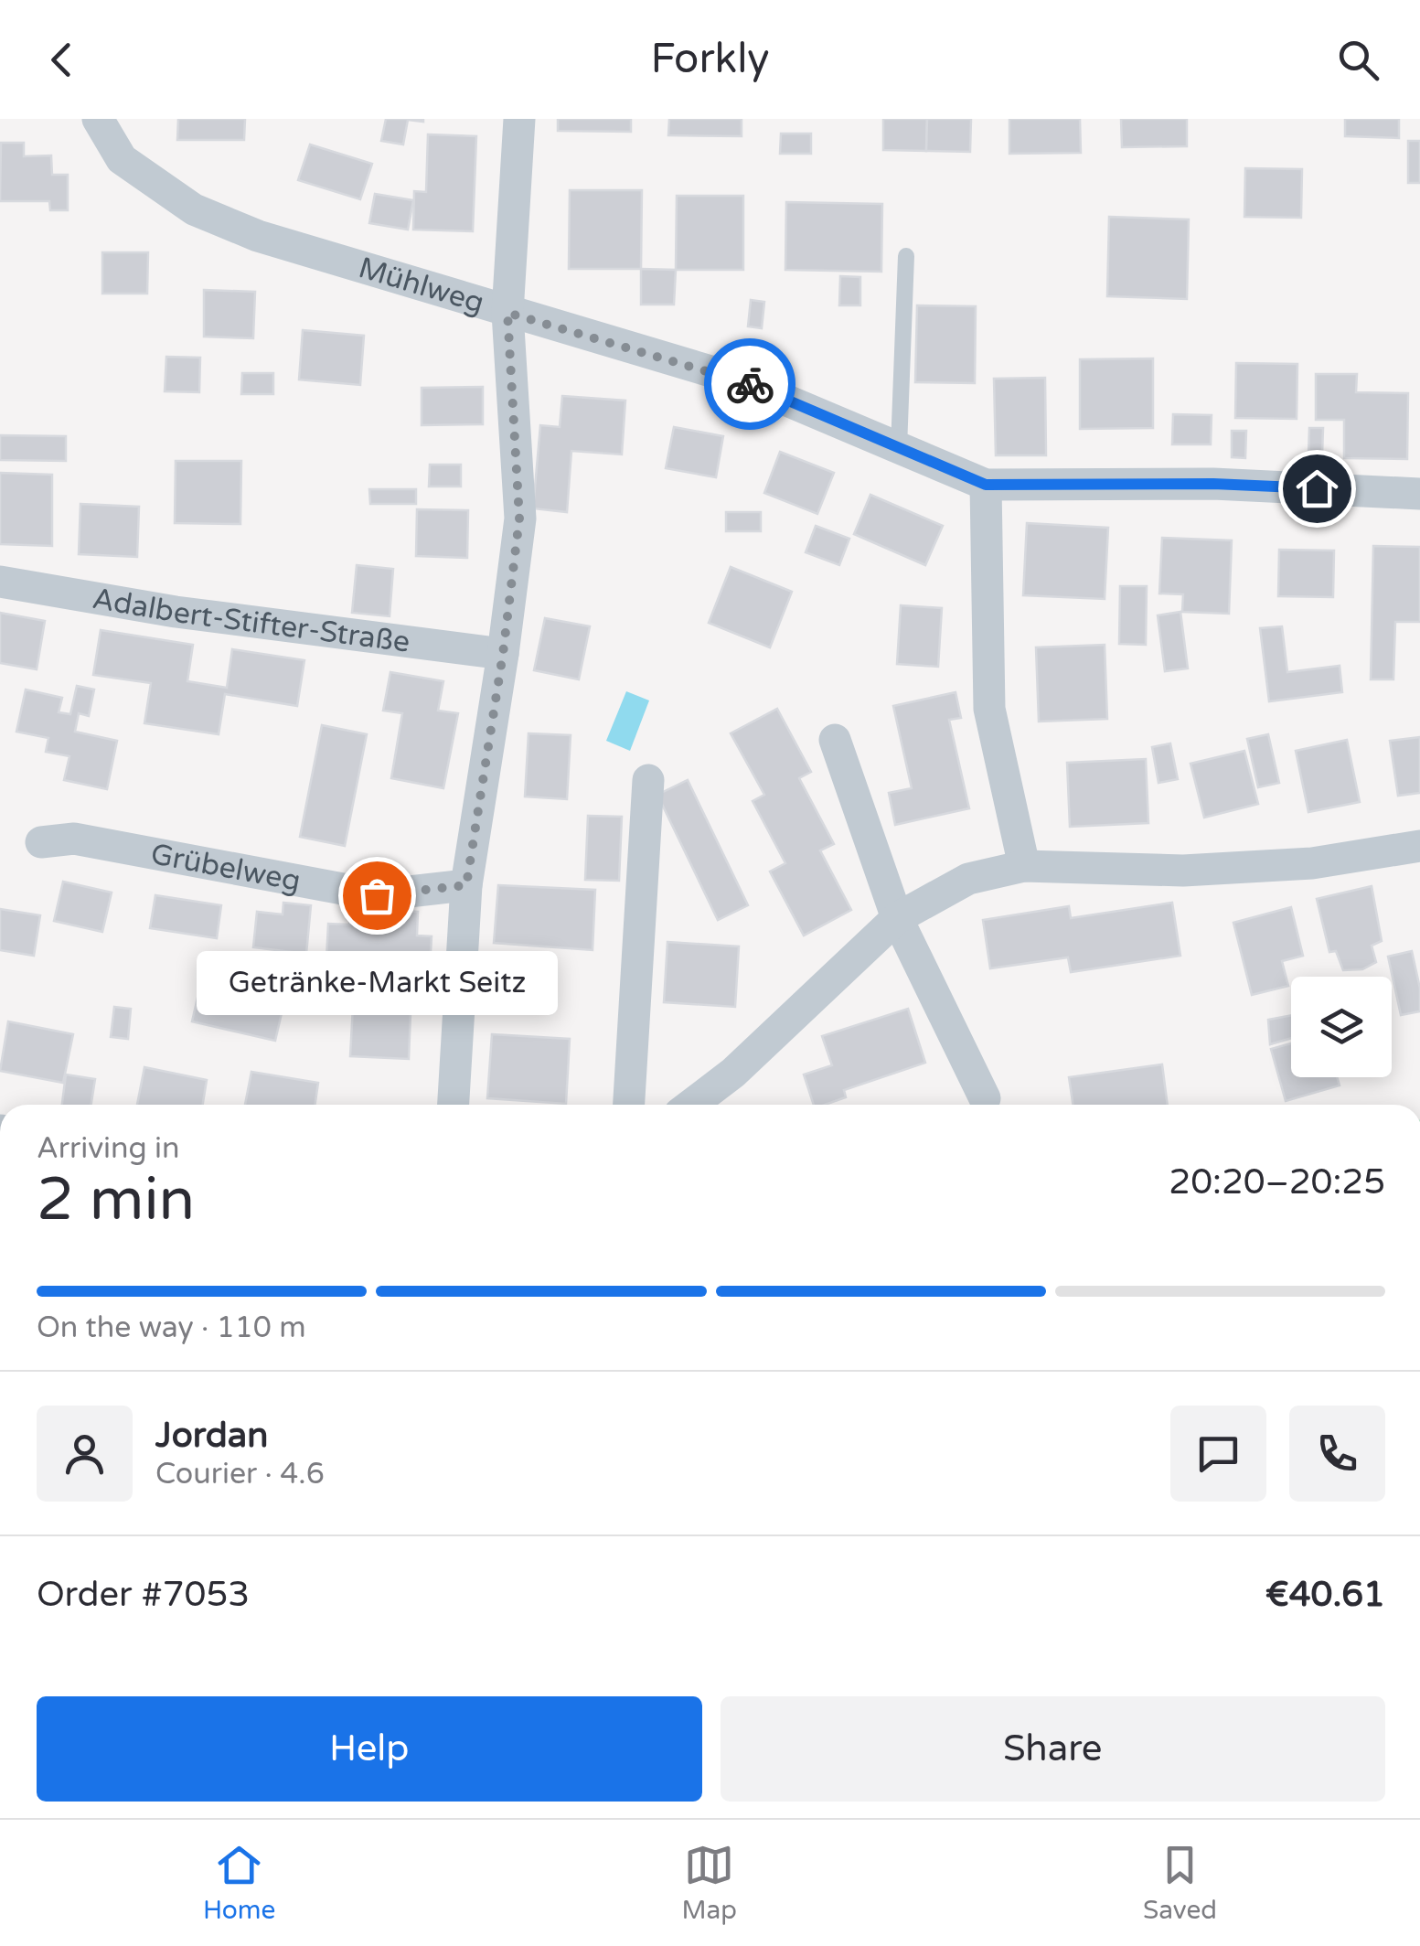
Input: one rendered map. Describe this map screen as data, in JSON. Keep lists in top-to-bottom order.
{
  "streets": {
    "street": ["Mühlweg", "Adalbert-Stifter-Straße", "Grübelweg"]
  },
  "places": ["Getränke-Markt Seitz"],
  "page": {
    "header": "Forkly",
    "bubble": "Getränke-Markt Seitz",
    "heading": ["2 min", "Arriving in", "20:20–20:25"],
    "panel": [
      "Jordan",
      "Courier · 4.6",
      "Order #7053",
      "€40.61"
    ],
    "bar": "On the way · 110 m",
    "buttons": ["Help", "Share"],
    "tabs": ["Home", "Map", "Saved"]
  }
}
